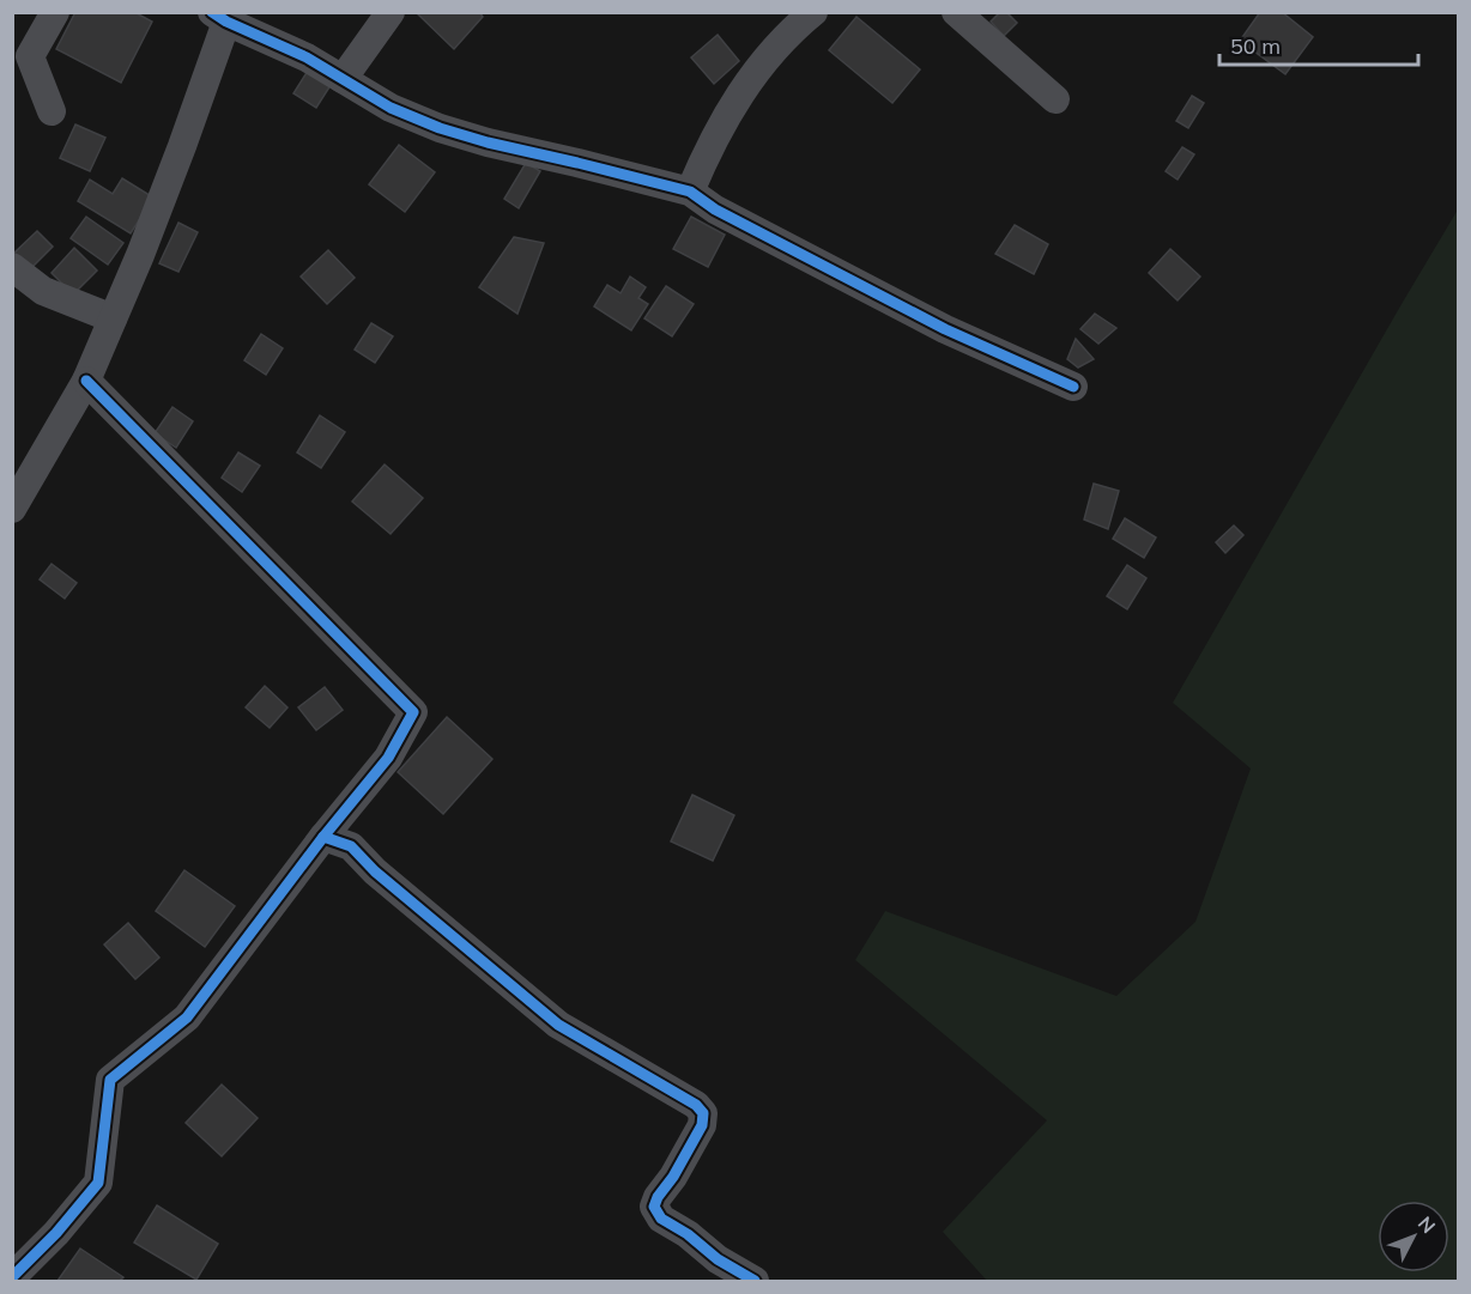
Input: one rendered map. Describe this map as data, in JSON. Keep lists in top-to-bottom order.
{
  "scale_bar": "50 m",
  "north": "top right"
}
